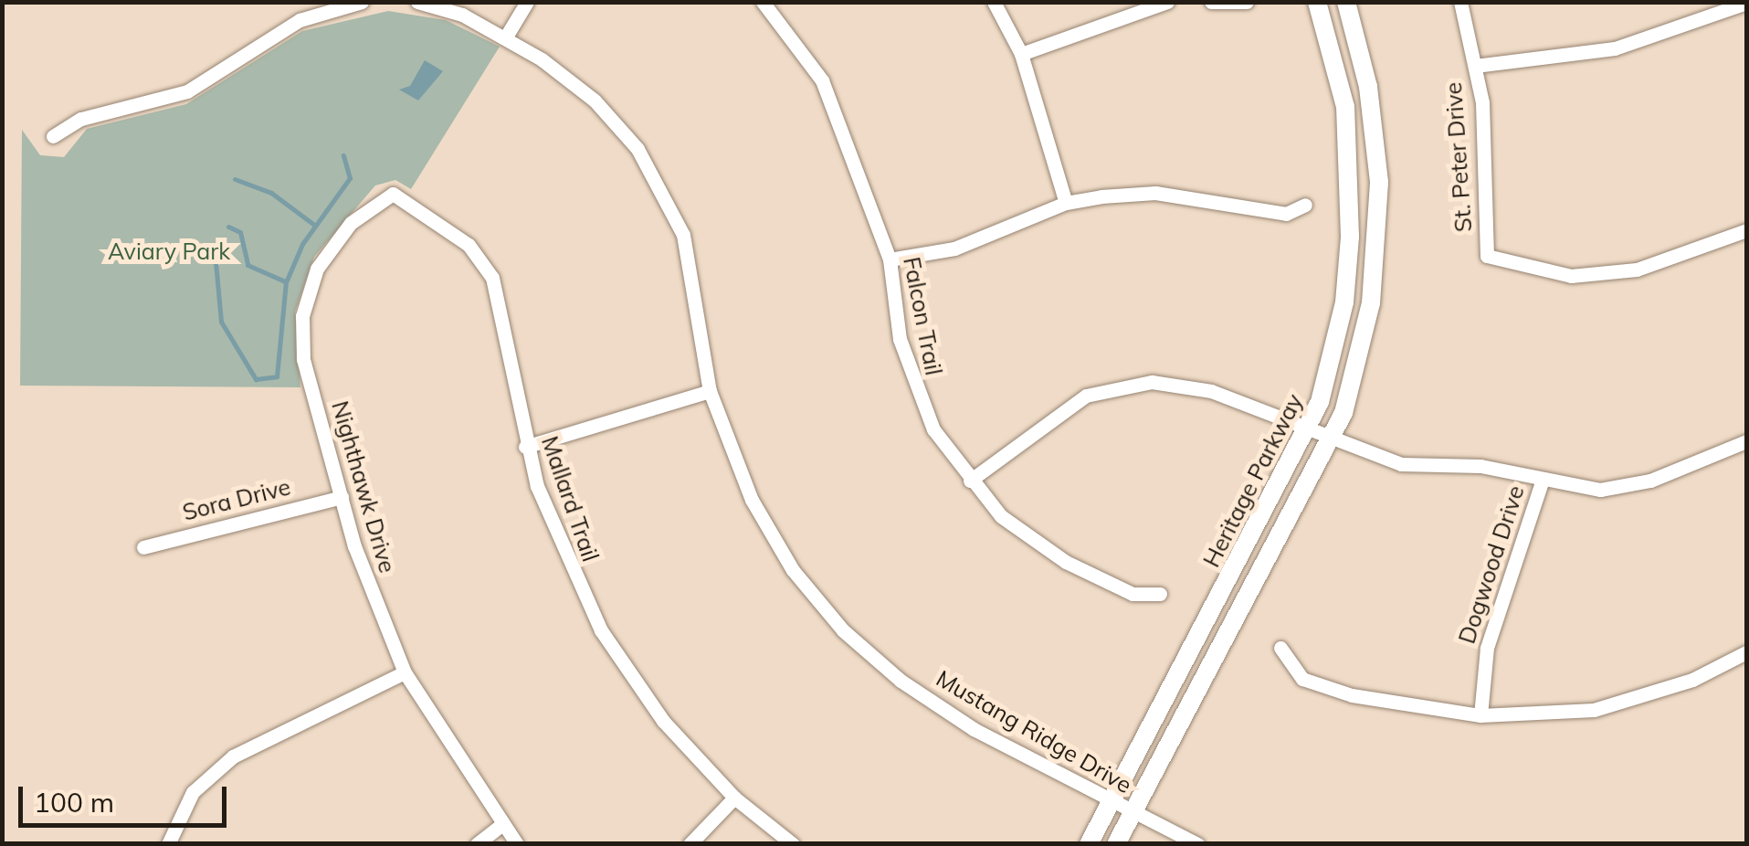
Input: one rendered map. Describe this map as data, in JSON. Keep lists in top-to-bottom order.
{
  "streets": {
    "main road": ["Heritage Parkway"],
    "street": [
      "St. Peter Drive",
      "Falcon Trail",
      "Nighthawk Drive",
      "Mallard Trail",
      "Sora Drive",
      "Dogwood Drive",
      "Mustang Ridge Drive"
    ]
  },
  "crossings": [
    ["Heritage Parkway", "Mustang Ridge Drive"],
    ["Nighthawk Drive", "Mallard Trail"],
    ["Nighthawk Drive", "Sora Drive"]
  ],
  "parks": ["Aviary Park"],
  "scale_bar": "100 m"
}
